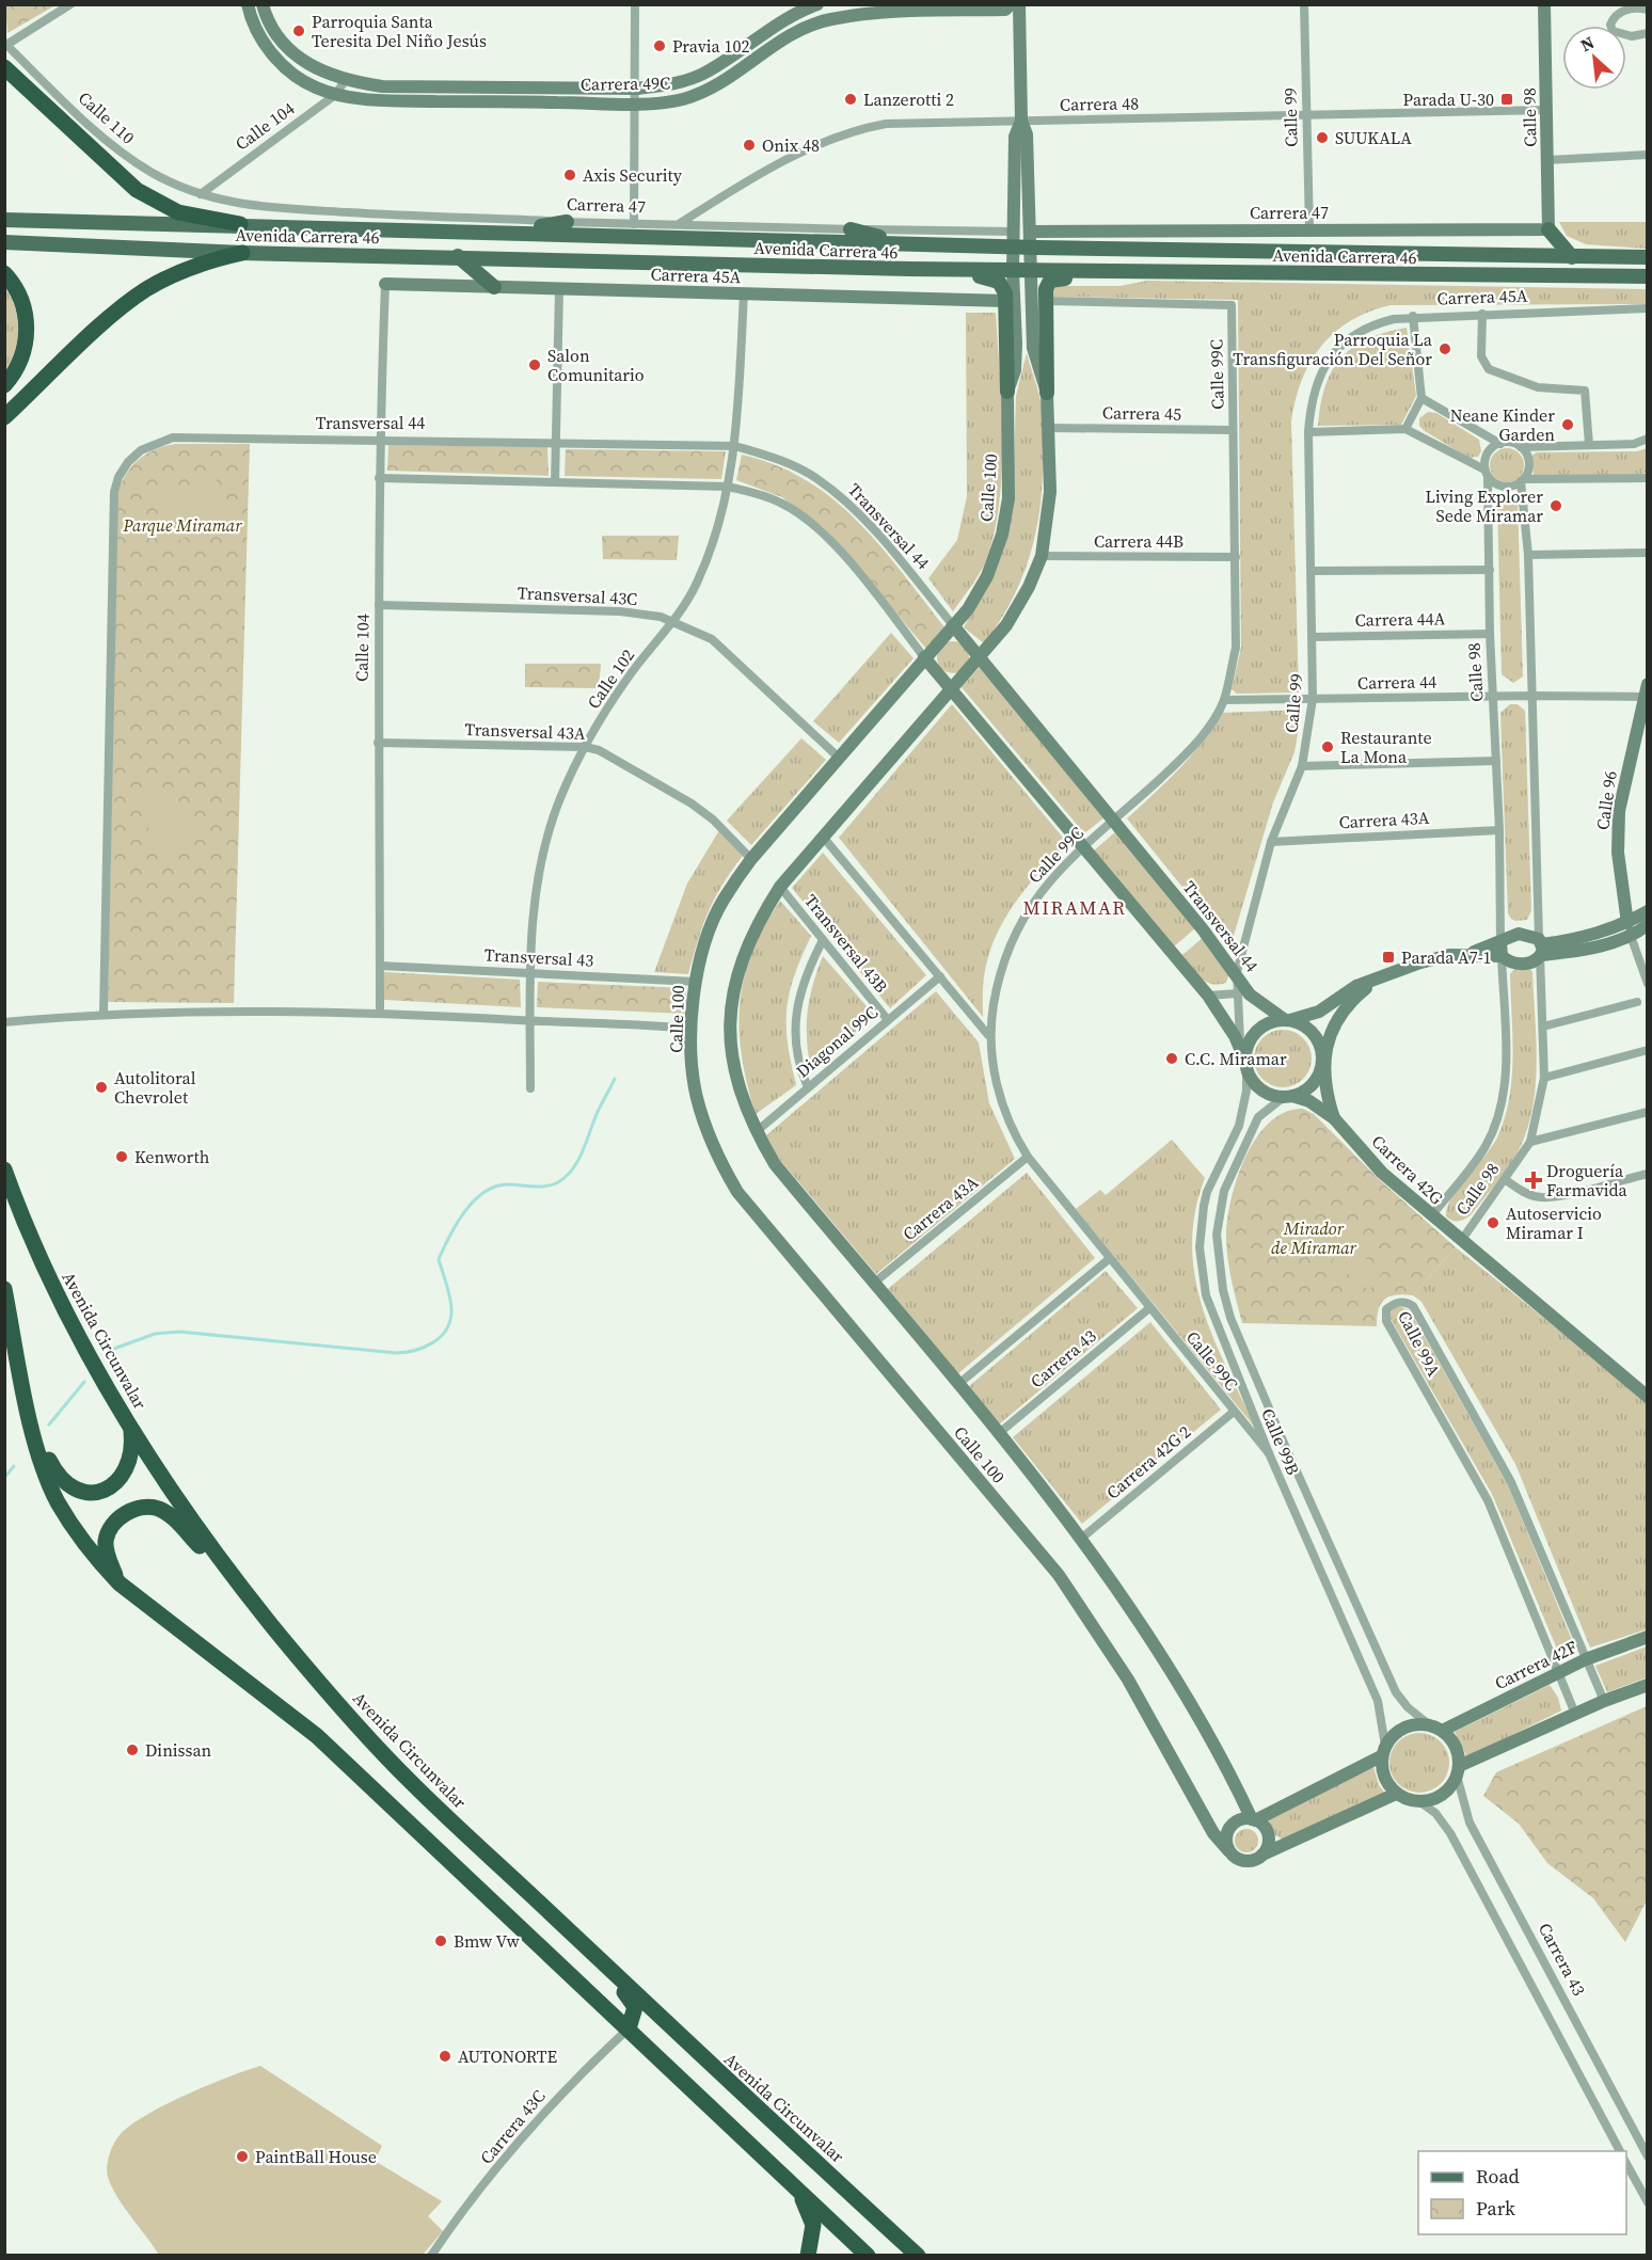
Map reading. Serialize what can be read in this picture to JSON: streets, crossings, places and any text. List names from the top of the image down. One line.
{"streets":{"highway":["Avenida Circunvalar"],"main road":["Avenida Carrera 46"],"street":["Carrera 49C","Carrera 48","Calle 110","Calle 99","Calle 98","Calle 104","Carrera 47","Carrera 45A","Calle 99C","Carrera 45","Transversal 44","Calle 100","Carrera 44B","Transversal 43C","Carrera 44A","Calle 102","Carrera 44","Transversal 43A","Calle 96","Carrera 43A","Transversal 43B","Transversal 43","Diagonal 99C","Carrera 42G","Calle 99A","Carrera 43","Calle 99B","Carrera 42G 2","Carrera 42F","Carrera 43C"]},"crossings":[["Carrera 49C","Calle 104"],["Carrera 48","Calle 99"],["Carrera 48","Calle 98"],["Carrera 48","Carrera 47"],["Carrera 48","Calle 100"],["Calle 110","Calle 104"],["Calle 110","Carrera 47"],["Calle 99","Carrera 47"],["Calle 99","Carrera 45A"],["Calle 99","Transversal 44"],["Calle 99","Carrera 44A"],["Calle 99","Carrera 44"],["Calle 99","Carrera 43A"],["Calle 99","Carrera 42G"],["Calle 99","Calle 99B"],["Calle 98","Carrera 47"],["Calle 98","Carrera 44A"],["Calle 98","Carrera 44"],["Calle 98","Carrera 43A"],["Calle 98","Carrera 42G"],["Calle 104","Carrera 47"],["Calle 104","Carrera 45A"],["Calle 104","Transversal 44"],["Calle 104","Transversal 43C"],["Calle 104","Transversal 43A"],["Calle 104","Transversal 43"],["Carrera 47","Avenida Carrera 46"],["Carrera 47","Calle 100"],["Avenida Carrera 46","Calle 100"],["Carrera 45A","Calle 102"],["Calle 99C","Carrera 45"],["Calle 99C","Transversal 44"],["Calle 99C","Carrera 44B"],["Calle 99C","Carrera 44"],["Calle 99C","Carrera 43A"],["Calle 99C","Carrera 43"],["Calle 99C","Calle 99B"],["Calle 99C","Carrera 42G 2"],["Carrera 45","Calle 100"],["Transversal 44","Calle 100"],["Transversal 44","Calle 102"],["Transversal 44","Carrera 42G"],["Transversal 44","Calle 99B"],["Calle 100","Carrera 44B"],["Calle 100","Transversal 43C"],["Calle 100","Transversal 43A"],["Calle 100","Carrera 43A"],["Calle 100","Transversal 43B"],["Calle 100","Transversal 43"],["Calle 100","Diagonal 99C"],["Calle 100","Carrera 43"],["Calle 100","Carrera 42G 2"],["Transversal 43C","Calle 102"],["Calle 102","Transversal 43A"],["Calle 102","Transversal 43"],["Carrera 44","Calle 96"],["Transversal 43B","Diagonal 99C"],["Carrera 42G","Calle 99B"],["Calle 99A","Carrera 42F"],["Carrera 43","Calle 99B"],["Carrera 43","Carrera 42F"],["Calle 99B","Carrera 42F"]],"districts":["MIRAMAR"],"parks":["Parque Miramar","Mirador de Miramar"],"places":{"other":["Parroquia Santa Teresita Del Niño Jesús","Pravia 102","Lanzerotti 2","SUUKALA","Onix 48","Axis Security","Parroquia La Transfiguración Del Señor","Salon Comunitario","Neane Kinder Garden","Living Explorer Sede Miramar","Restaurante La Mona","C.C. Miramar","Autolitoral Chevrolet","Kenworth","Autoservicio Miramar I","Dinissan","Bmw Vw","AUTONORTE","PaintBall House"],"transit":["Parada U-30","Parada A7-1"],"health":["Droguería Farmavida"]},"legend":["Road","Park"],"north":"top left"}
